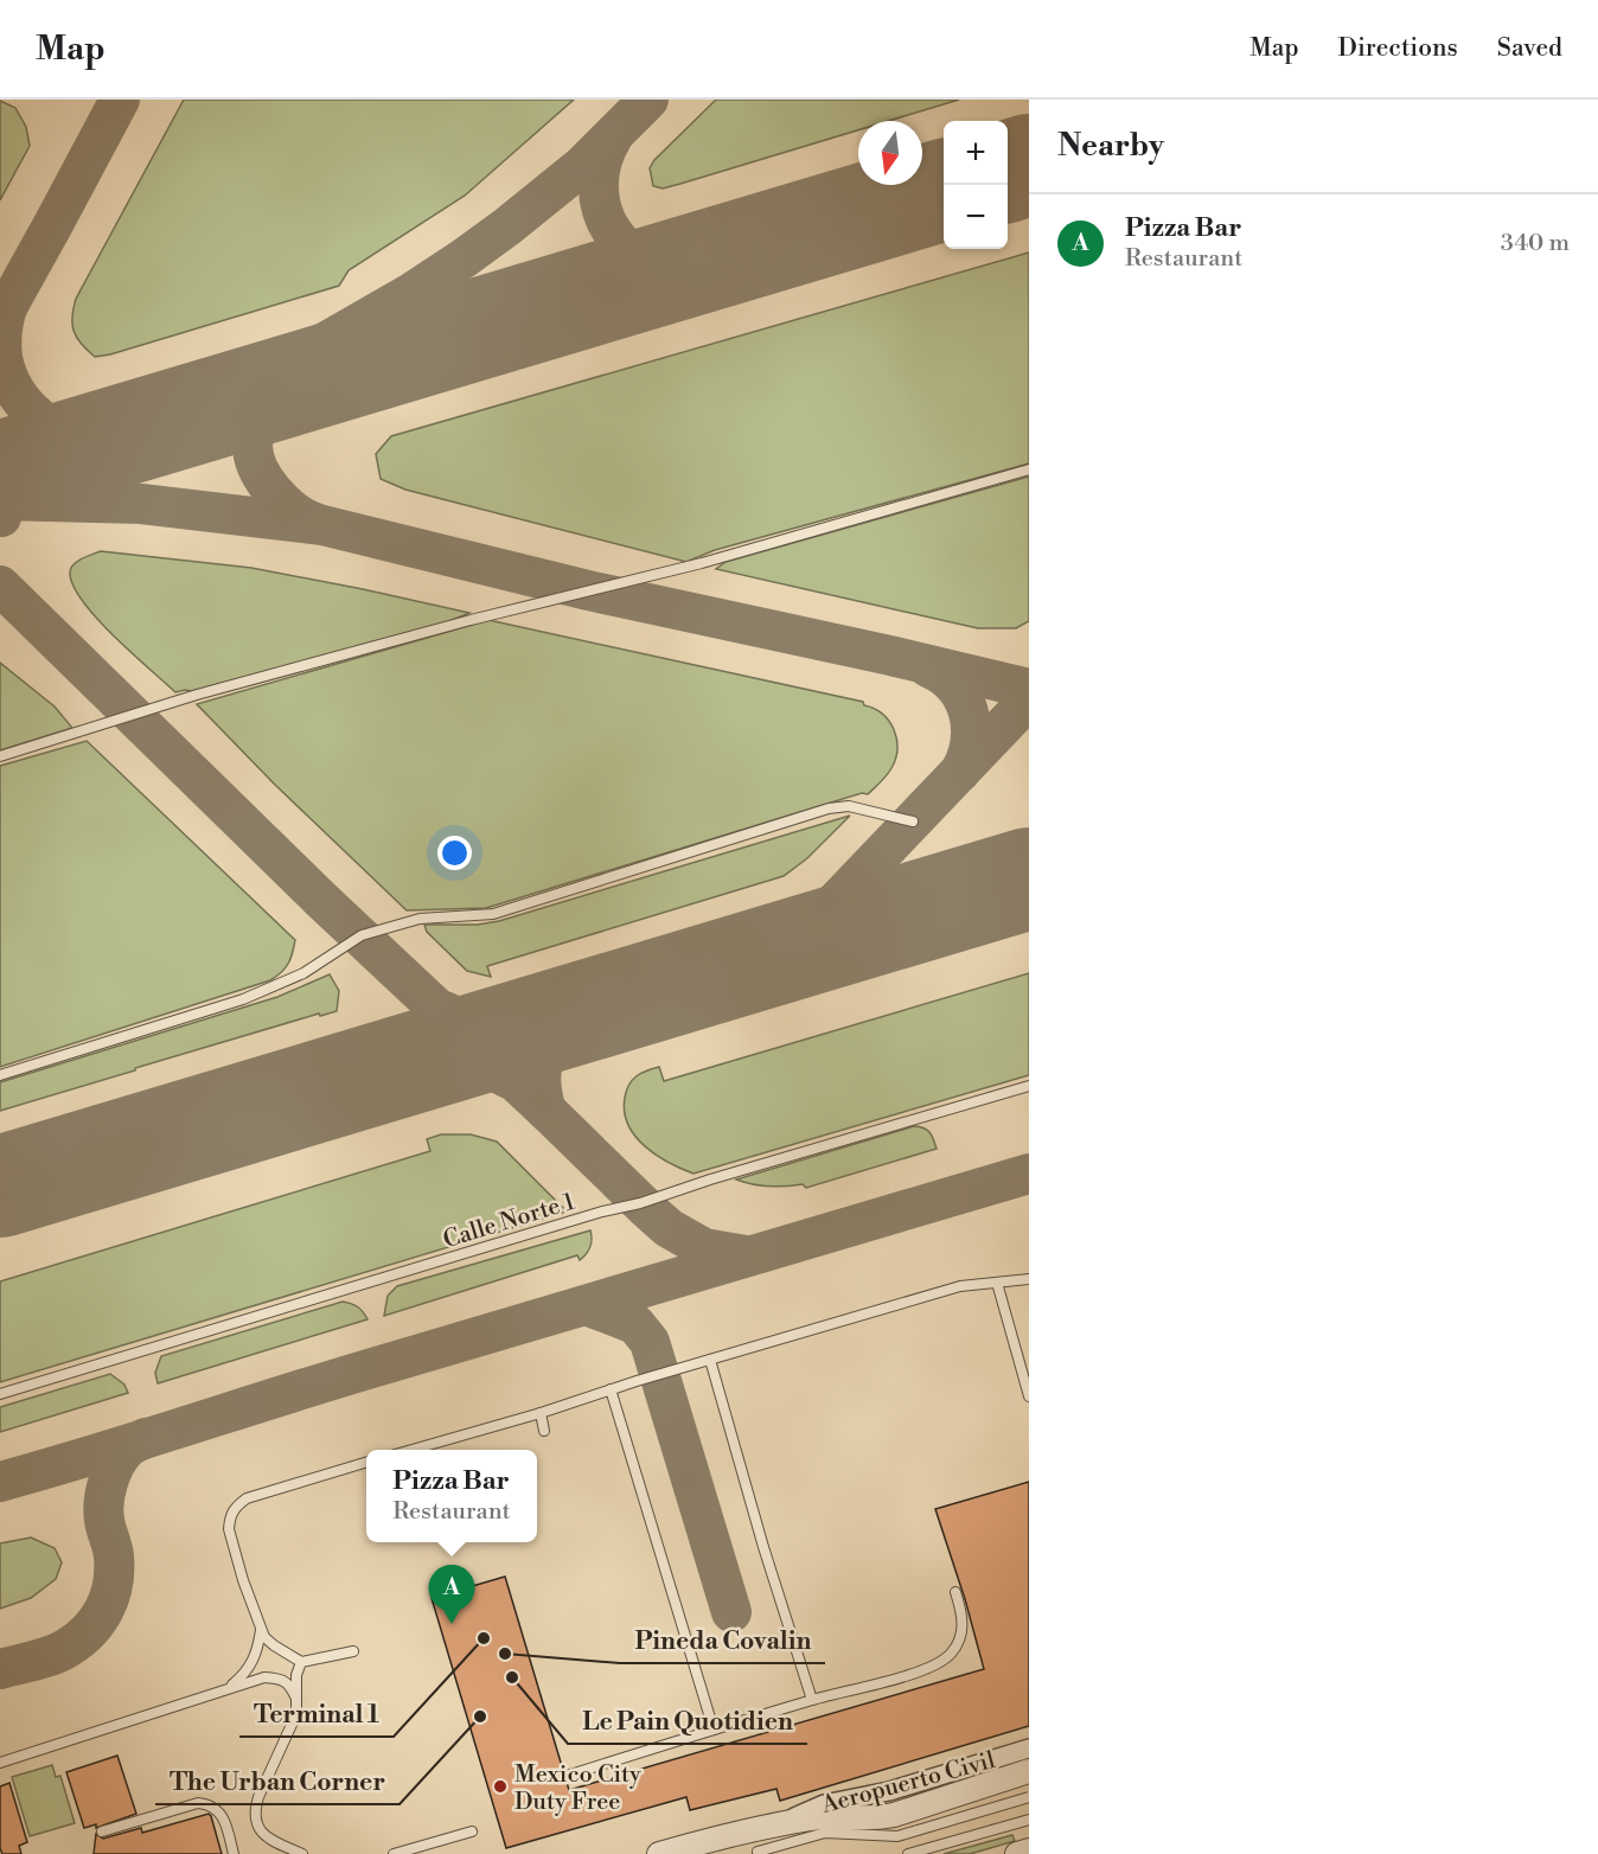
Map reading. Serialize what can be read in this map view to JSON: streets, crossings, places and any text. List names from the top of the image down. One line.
{"streets":{"street":["Aeropuerto Civil"],"lane":["Calle Norte 1"]},"places":["Terminal 1","Pineda Covalin","Le Pain Quotidien","The Urban Corner","Mexico City Duty Free"],"north":"bottom","page":{"header":"Map","nav":["Map","Directions","Saved"],"heading":"Nearby","map_buttons":["+","−"],"list":[{"mark":"A","name":"Pizza Bar","note":"Restaurant","value":"340 m"}],"popup":["Pizza Bar","Restaurant"],"pins":"A"}}
